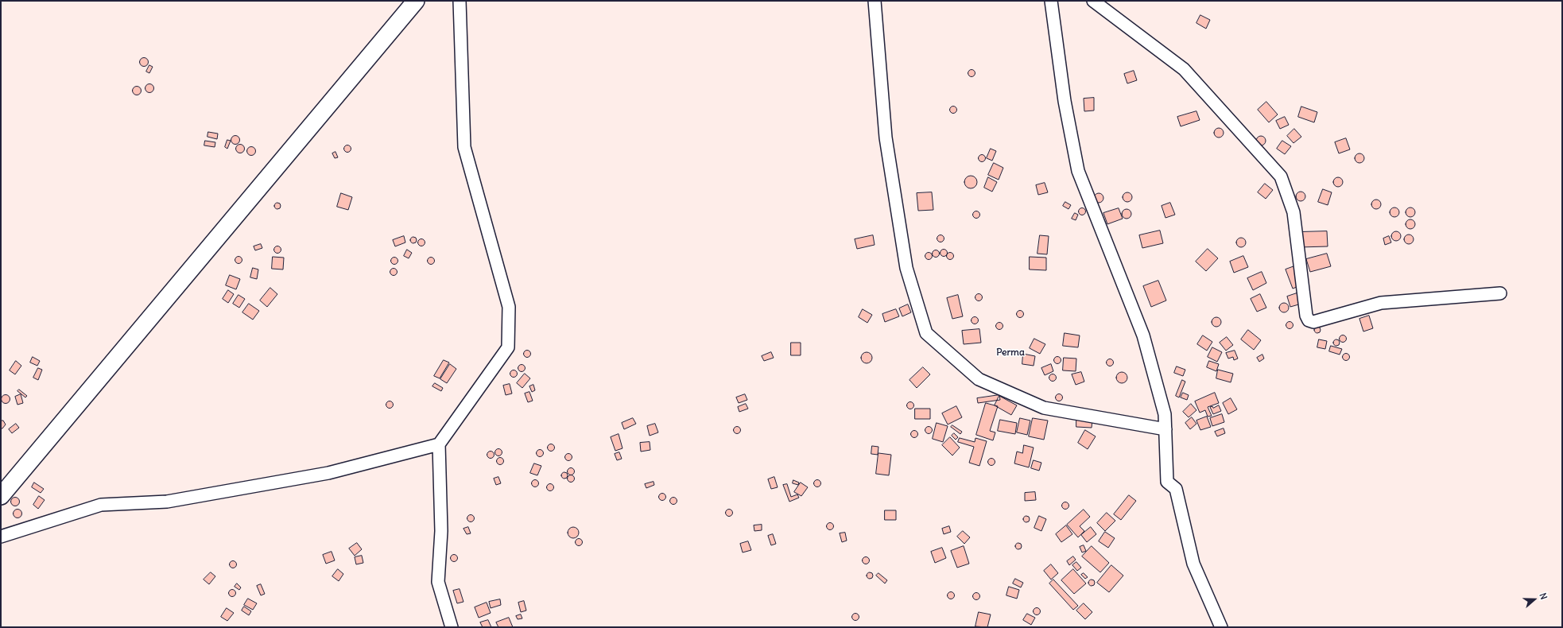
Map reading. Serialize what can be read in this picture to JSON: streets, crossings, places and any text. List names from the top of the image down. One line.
{"districts":["Perma"],"north":"right"}
